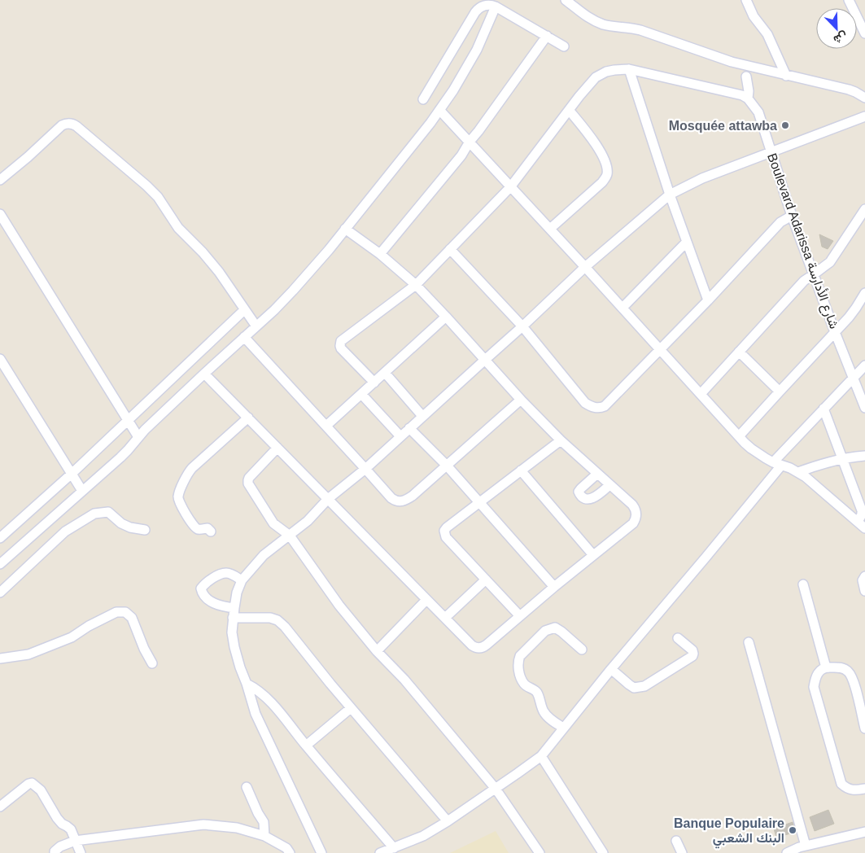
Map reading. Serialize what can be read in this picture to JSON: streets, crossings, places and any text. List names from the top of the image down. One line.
{"streets":{"street":["Boulevard Adarissa شارع الأدارسة"]},"places":["Mosquée attawba","Banque Populaire البنك الشعبي"],"north":"bottom right"}
